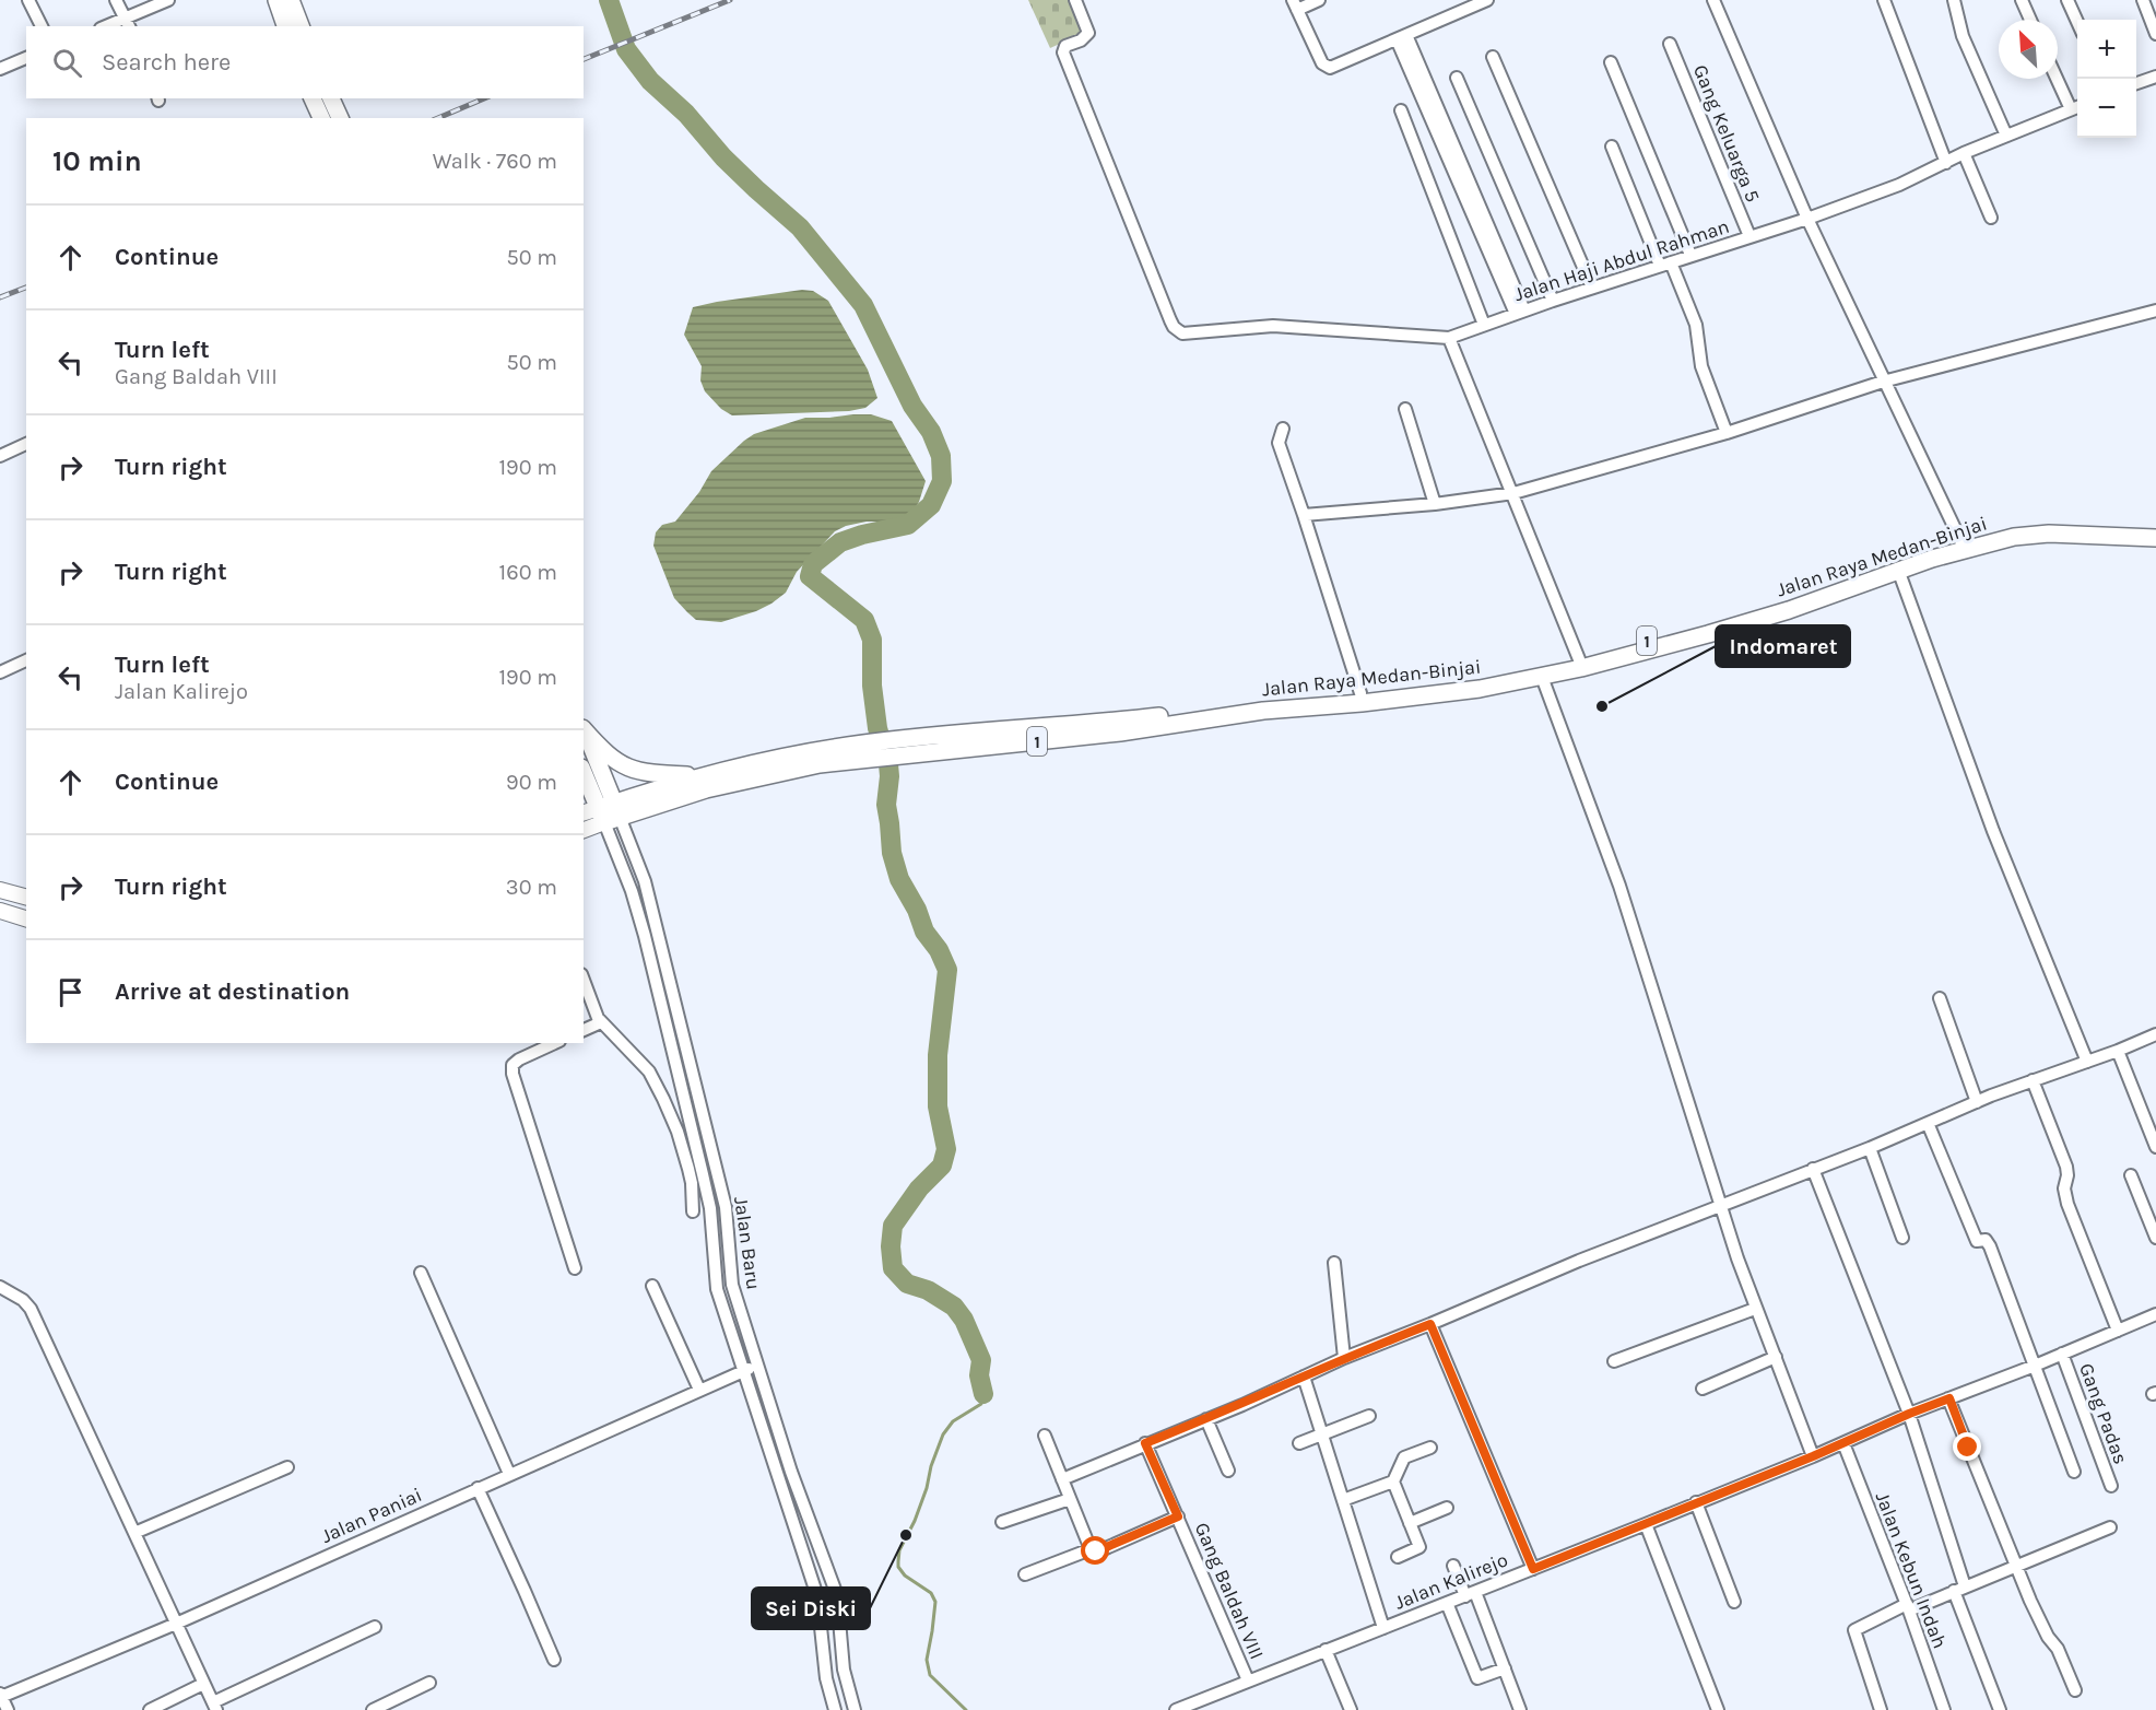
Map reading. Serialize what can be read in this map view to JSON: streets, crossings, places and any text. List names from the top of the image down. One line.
{"streets":{"highway":["Jalan Raya Medan-Binjai","1"],"street":["Gang Keluarga 5","Jalan Haji Abdul Rahman","Jalan Baru","Gang Padas","Jalan Paniai","Jalan Kebun Indah","Jalan Kalirejo","Gang Baldah VIII"]},"crossings":[["Gang Keluarga 5","Jalan Haji Abdul Rahman"],["Jalan Raya Medan-Binjai","Jalan Baru"],["Jalan Baru","Jalan Paniai"],["Gang Padas","Jalan Kalirejo"],["Jalan Kebun Indah","Jalan Kalirejo"],["Jalan Kalirejo","Gang Baldah VIII"]],"places":["Indomaret","Sei Diski"],"north":"top left","page":{"map_buttons":["+","−"],"search":"Search here","heading":["10 min","Walk · 760 m"],"list":[["Continue","50 m"],["Turn left","Gang Baldah VIII","50 m"],["Turn right","190 m"],["Turn right","160 m"],["Turn left","Jalan Kalirejo","190 m"],["Continue","90 m"],["Turn right","30 m"],"Arrive at destination"]}}
